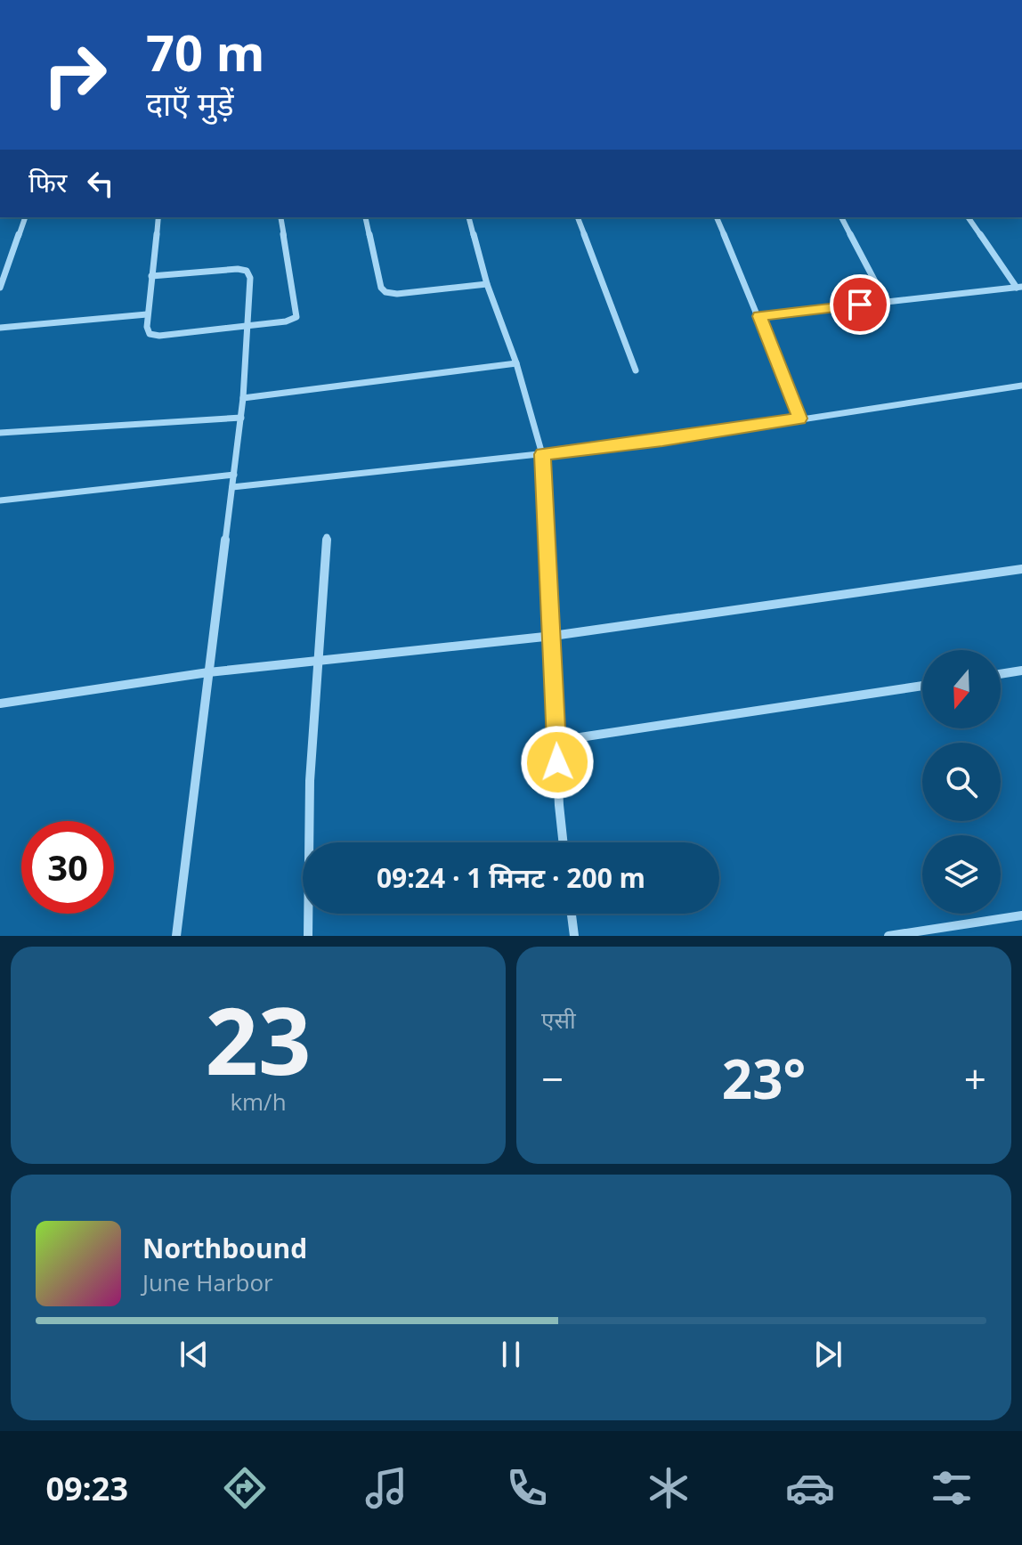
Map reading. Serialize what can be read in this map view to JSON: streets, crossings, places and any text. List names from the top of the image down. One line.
{"north":"bottom","page":{"turn":["70 m","दाएँ मुड़ें"],"then":"फिर","limit":"30","trip":"09:24 · 1 मिनट · 200 m","tile":[["23","km/h"],"एसी"],"heat":["−","23°","+"],"song":["Northbound","June Harbor"],"tabs":"09:23"}}
